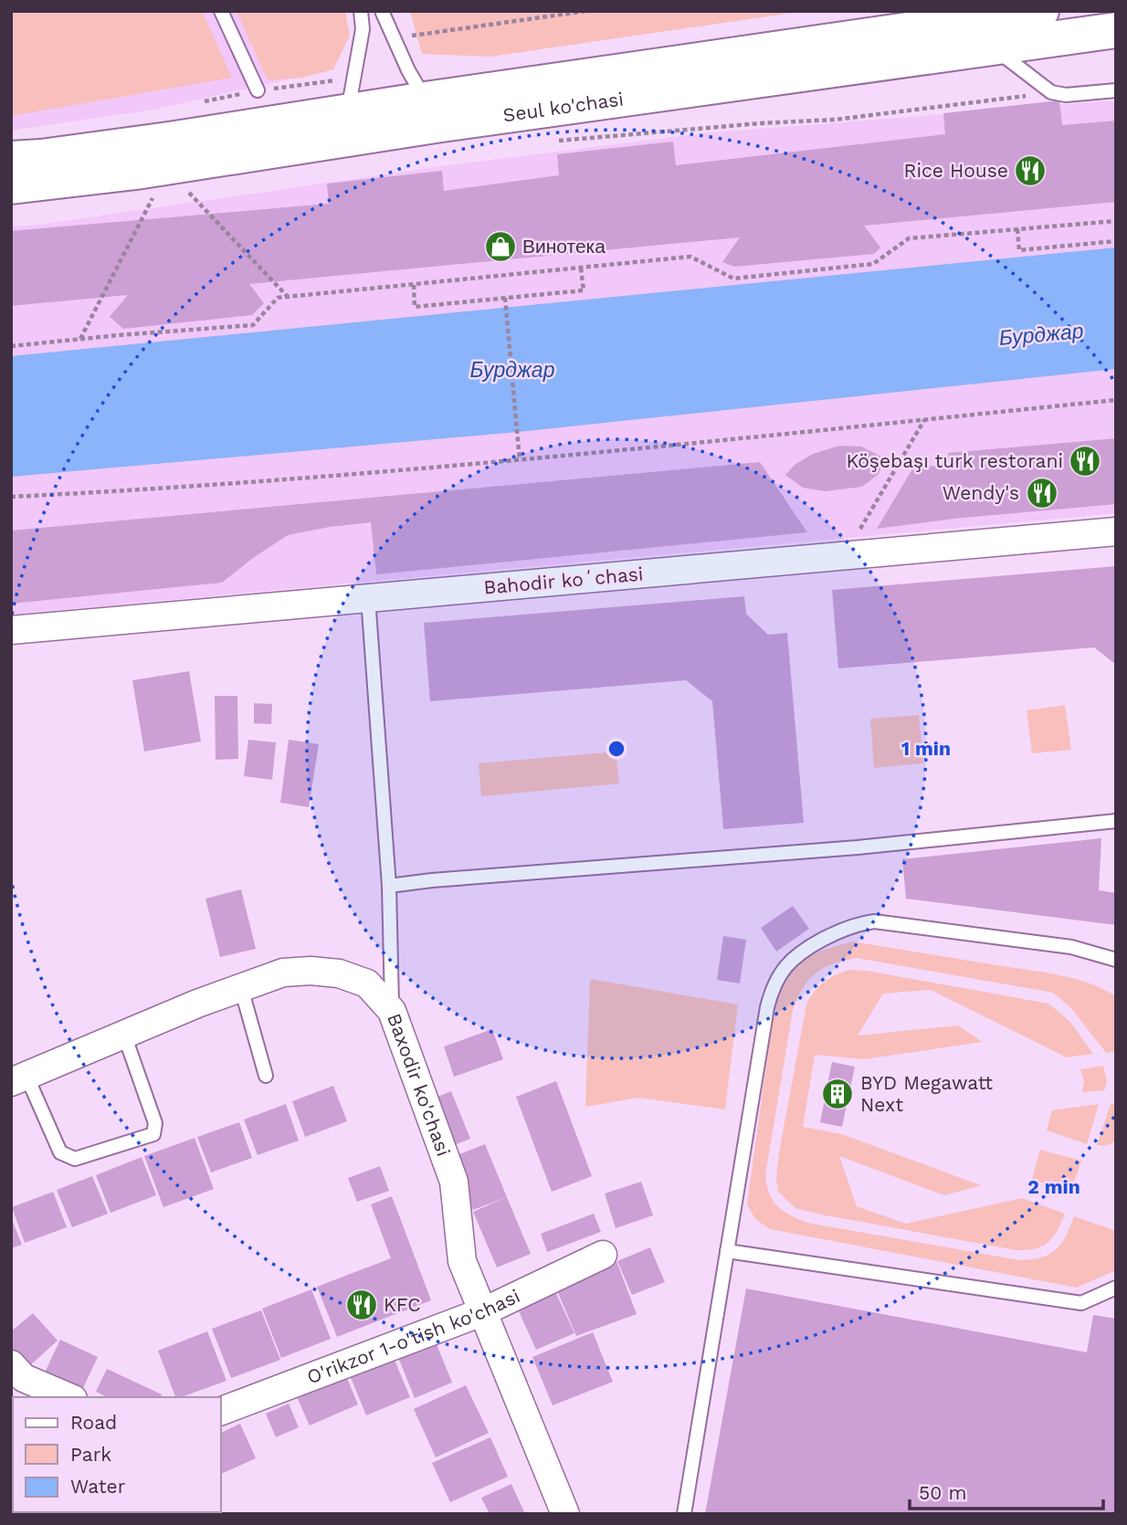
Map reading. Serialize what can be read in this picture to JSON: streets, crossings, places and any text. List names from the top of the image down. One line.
{"streets":{"main road":["Seul ko'chasi"],"street":["Bahodir koʻchasi","Baxodir ko'chasi","O'rikzor 1-o'tish ko'chasi"]},"crossings":[["Baxodir ko'chasi","O'rikzor 1-o'tish ko'chasi"]],"water":["Бурджар"],"places":{"restaurant":["Rice House","Köşebaşı turk restorani","Wendy's","KFC"],"shop":["Винотека"],"building":["BYD Megawatt Next"]},"legend":["Road","Park","Water"],"scale_bar":"50 m","rings":["1 min","2 min"]}
